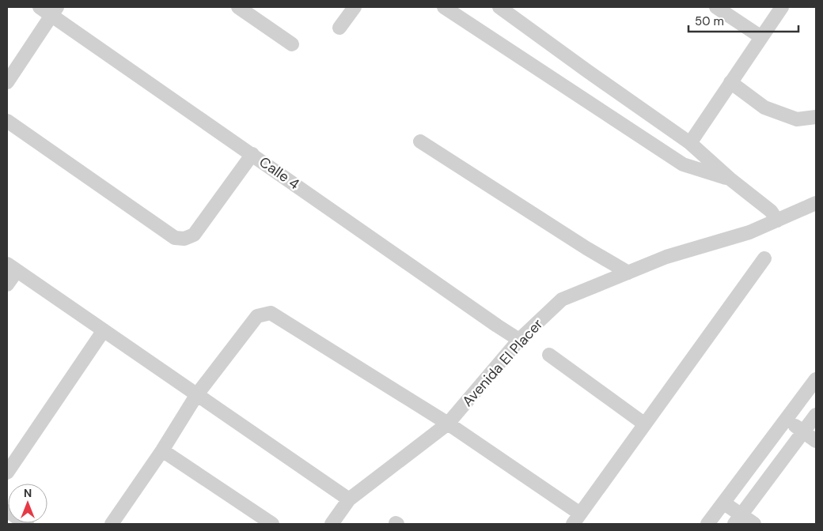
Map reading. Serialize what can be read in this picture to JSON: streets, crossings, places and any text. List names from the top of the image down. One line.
{"streets":{"street":["Calle 4","Avenida El Placer"]},"crossings":[["Calle 4","Avenida El Placer"]],"scale_bar":"50 m","north":"top"}
